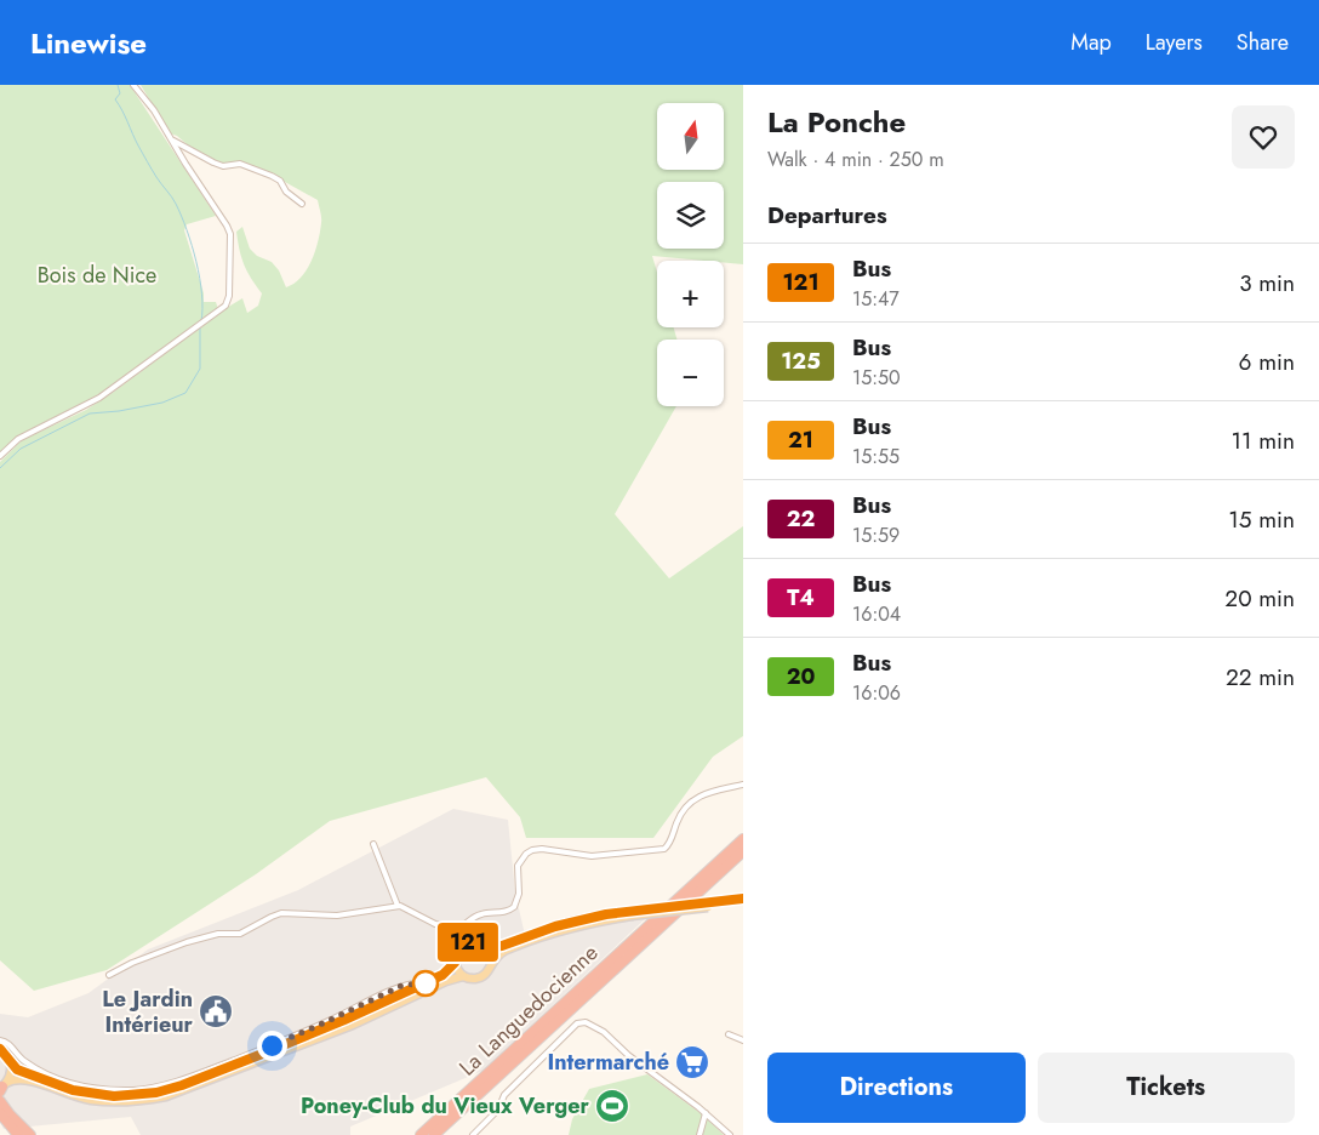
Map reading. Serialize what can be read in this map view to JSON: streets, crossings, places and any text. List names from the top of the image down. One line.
{"streets":{"highway":["La Languedocienne"]},"parks":["Bois de Nice"],"places":{"public building":["Le Jardin Intérieur"],"supermarket":["Intermarché"],"sports":["Poney-Club du Vieux Verger"]},"lines":["bus line 121"],"north":"top","page":{"header":"Linewise","nav":["Map","Layers","Share"],"on_map":"121","heading":[["La Ponche","Walk · 4 min · 250 m"],"Departures"],"map_buttons":["+","−"],"list":[{"mark":"121","name":"Bus","note":"15:47","value":"3 min"},{"mark":"125","name":"Bus","note":"15:50","value":"6 min"},{"mark":"21","name":"Bus","note":"15:55","value":"11 min"},{"mark":"22","name":"Bus","note":"15:59","value":"15 min"},{"mark":"T4","name":"Bus","note":"16:04","value":"20 min"},{"mark":"20","name":"Bus","note":"16:06","value":"22 min"}],"buttons":["Directions","Tickets"]}}
